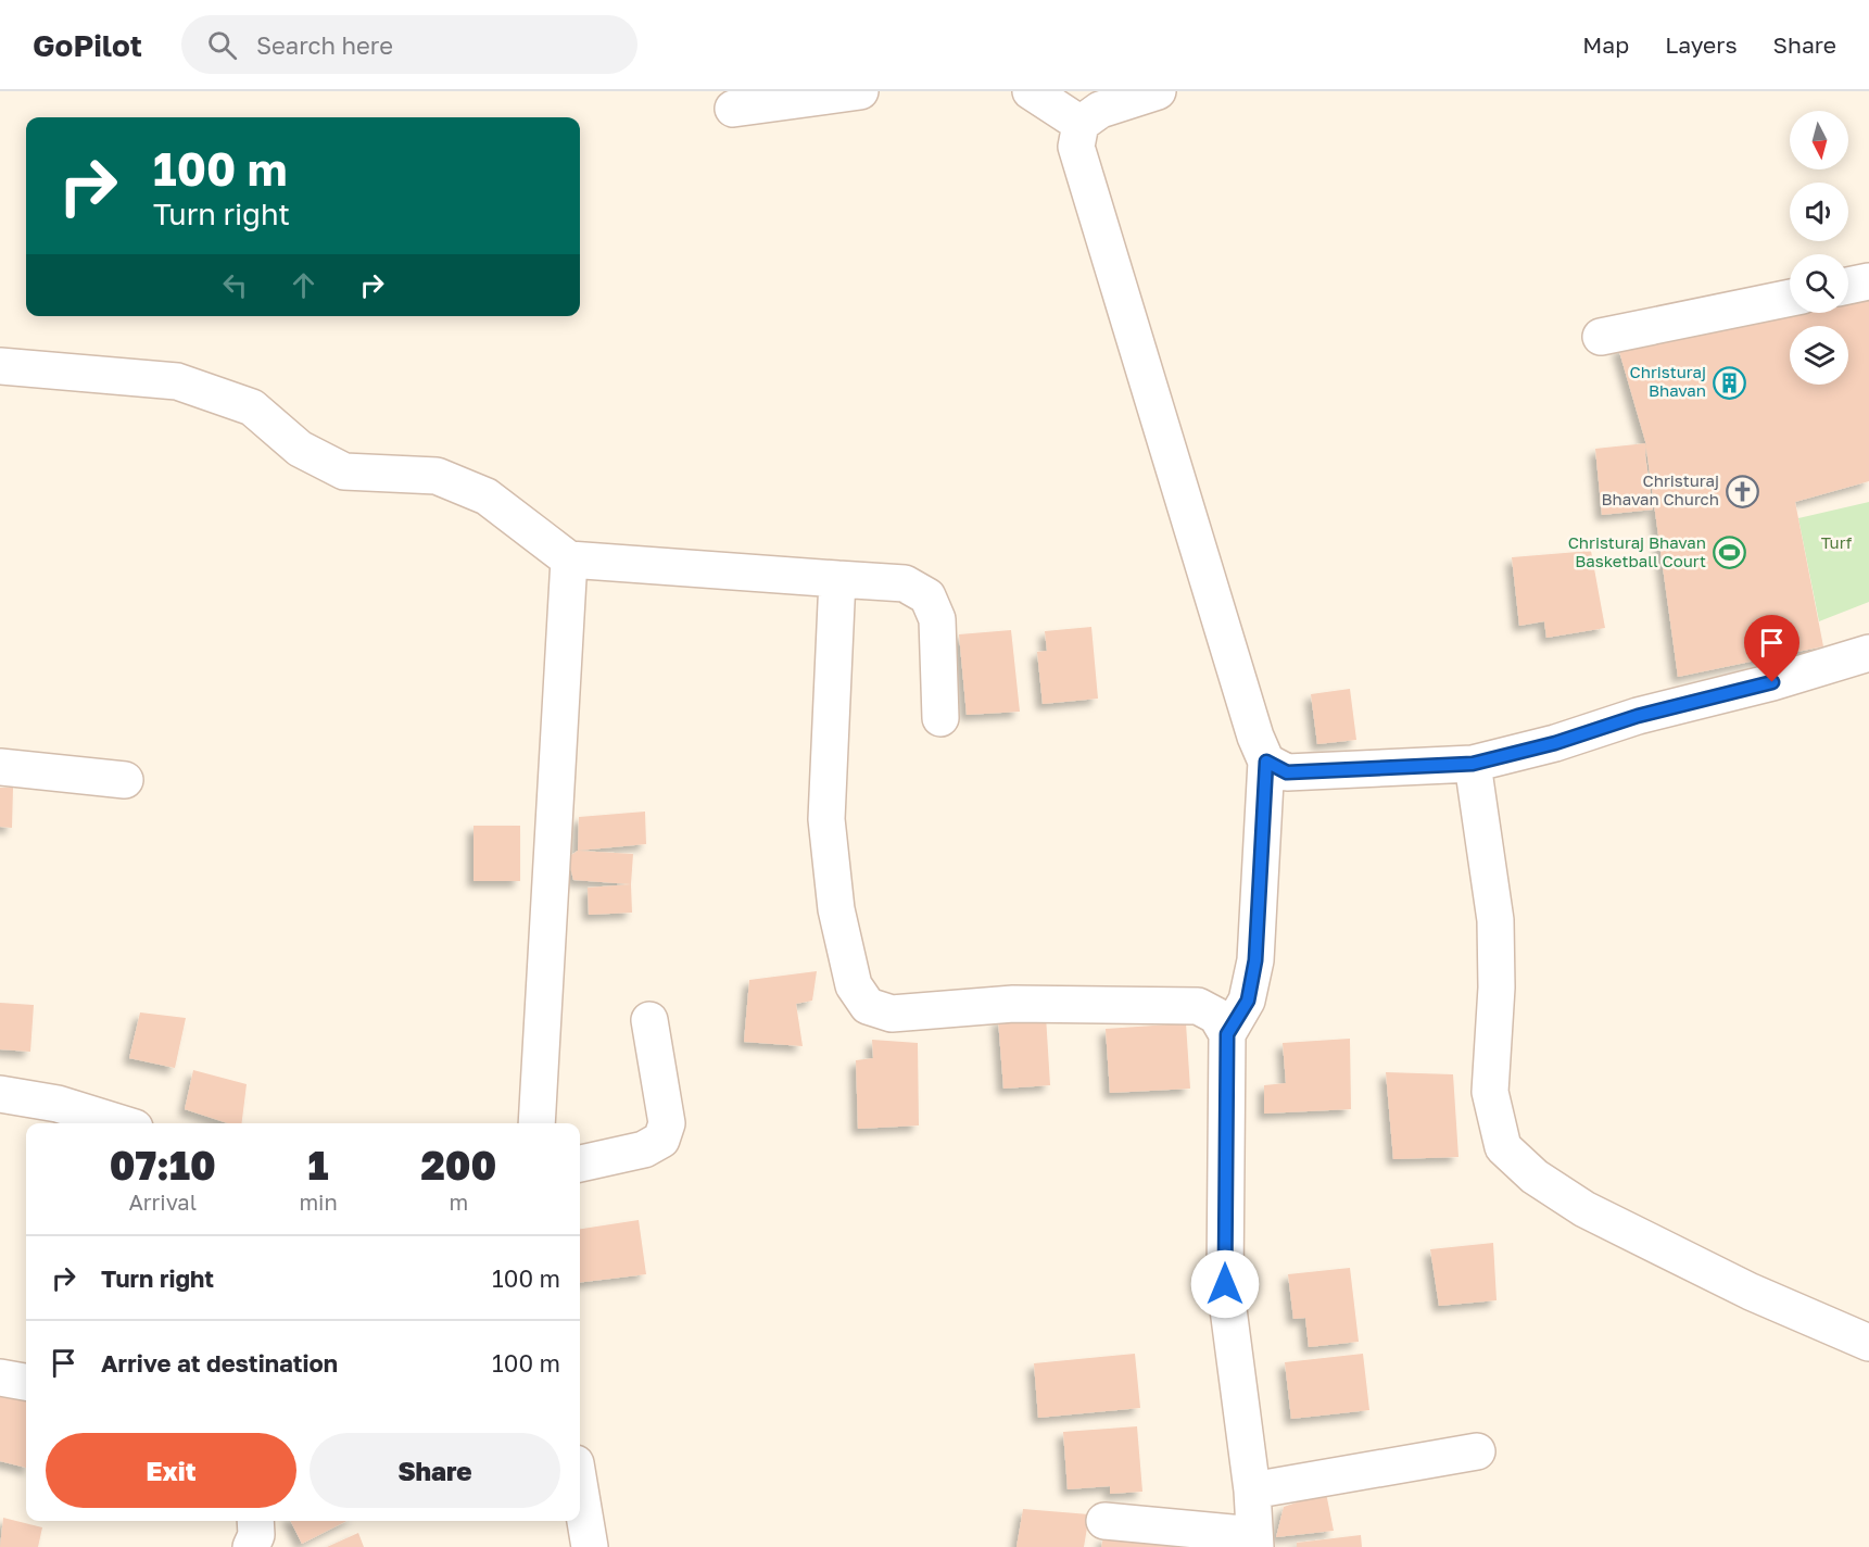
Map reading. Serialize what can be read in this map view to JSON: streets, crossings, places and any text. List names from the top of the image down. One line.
{"parks":["Turf"],"places":{"building":["Christuraj Bhavan"],"church":["Christuraj Bhavan Church"],"sports":["Christuraj Bhavan Basketball Court"]},"north":"bottom","page":{"header":"GoPilot","search":"Search here","nav":["Map","Layers","Share"],"turn":["100 m","Turn right"],"eta":["07:10","Arrival","1","min","200","m"],"list":[{"name":"Turn right","value":"100 m"},{"name":"Arrive at destination","value":"100 m"}],"buttons":["Exit","Share"]}}
